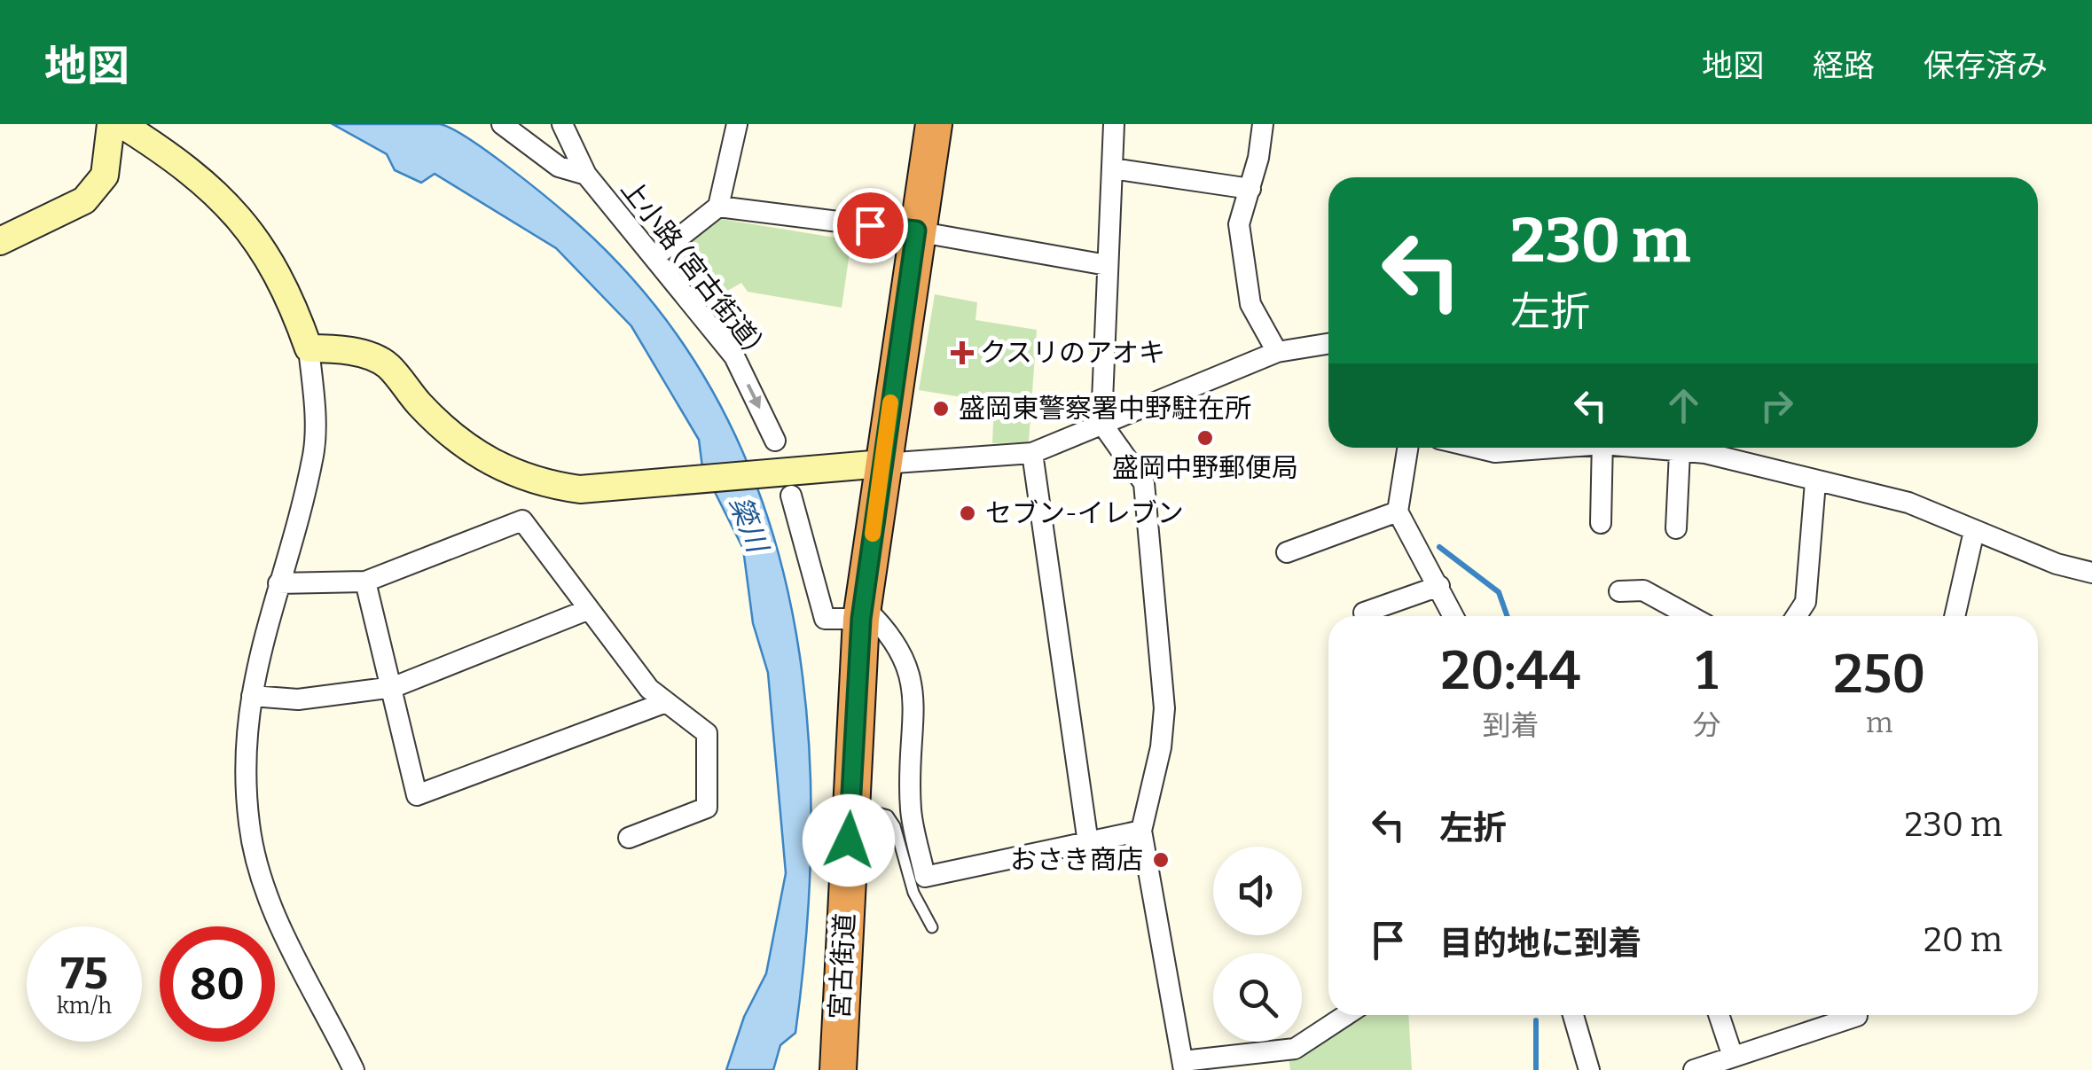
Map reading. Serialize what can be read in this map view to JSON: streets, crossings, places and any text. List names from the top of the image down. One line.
{"streets":{"highway":["宮古街道"],"street":["上小路 (宮古街道)"]},"one_way":["上小路 (宮古街道)"],"water":["簗川"],"places":{"health":["クスリのアオキ"],"other":["盛岡東警察署中野駐在所","盛岡中野郵便局","セブン-イレブン","おさき商店"]},"page":{"header":"地図","nav":["地図","経路","保存済み"],"turn":["230 m","左折"],"eta":["20:44","到着","1","分","250","m"],"list":[{"name":"左折","value":"230 m"},{"name":"目的地に到着","value":"20 m"}],"speed":"75 km/h","limit":"80"}}
